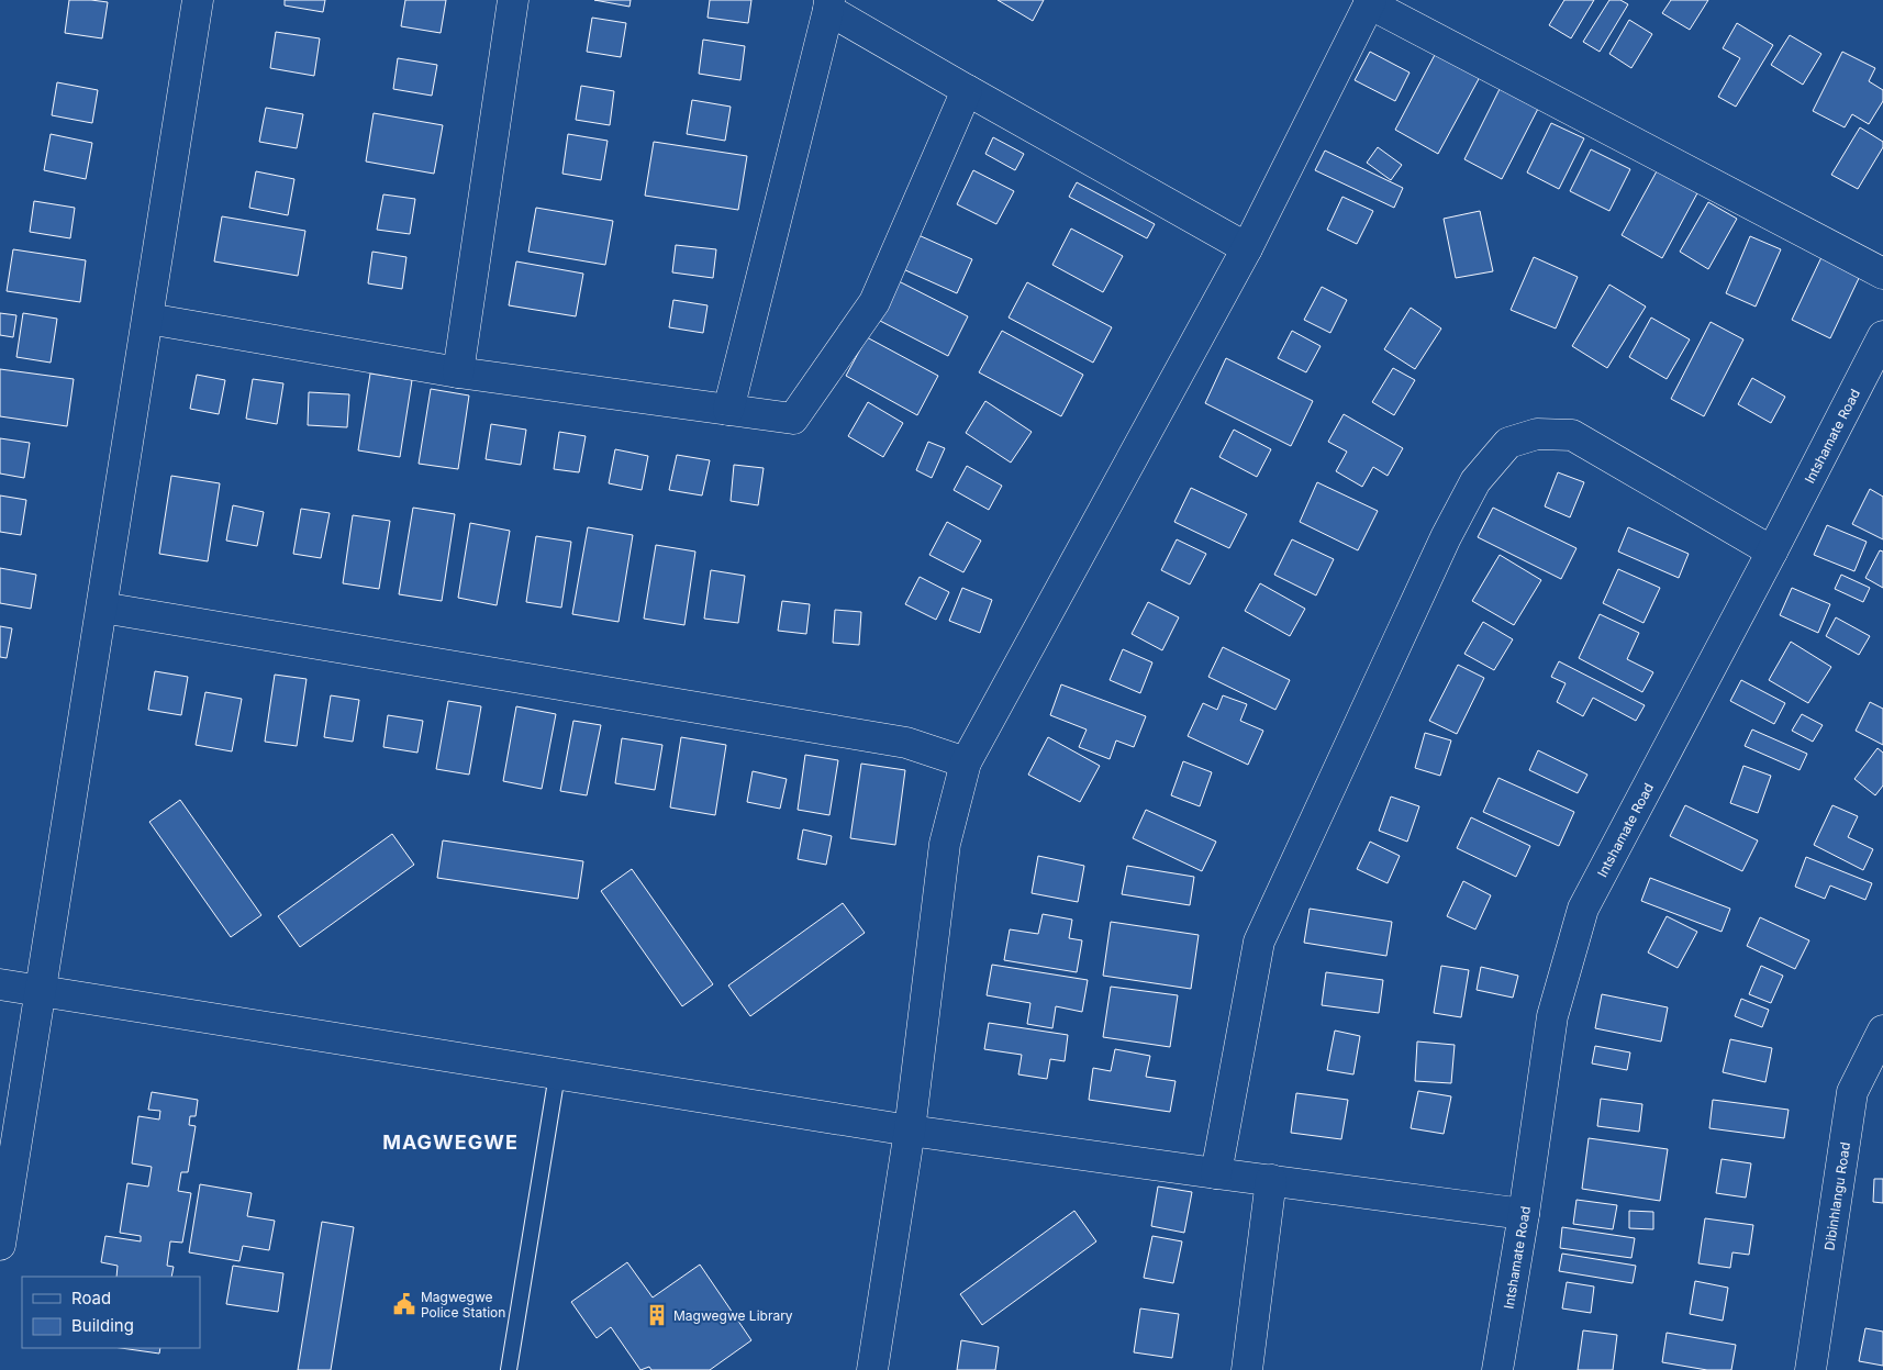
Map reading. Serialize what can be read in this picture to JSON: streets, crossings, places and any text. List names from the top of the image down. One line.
{"streets":{"street":["Intshamate Road","Dibinhlangu Road"]},"districts":["MAGWEGWE"],"places":{"public building":["Magwegwe Police Station"],"building":["Magwegwe Library"]},"legend":["Road","Building"]}
